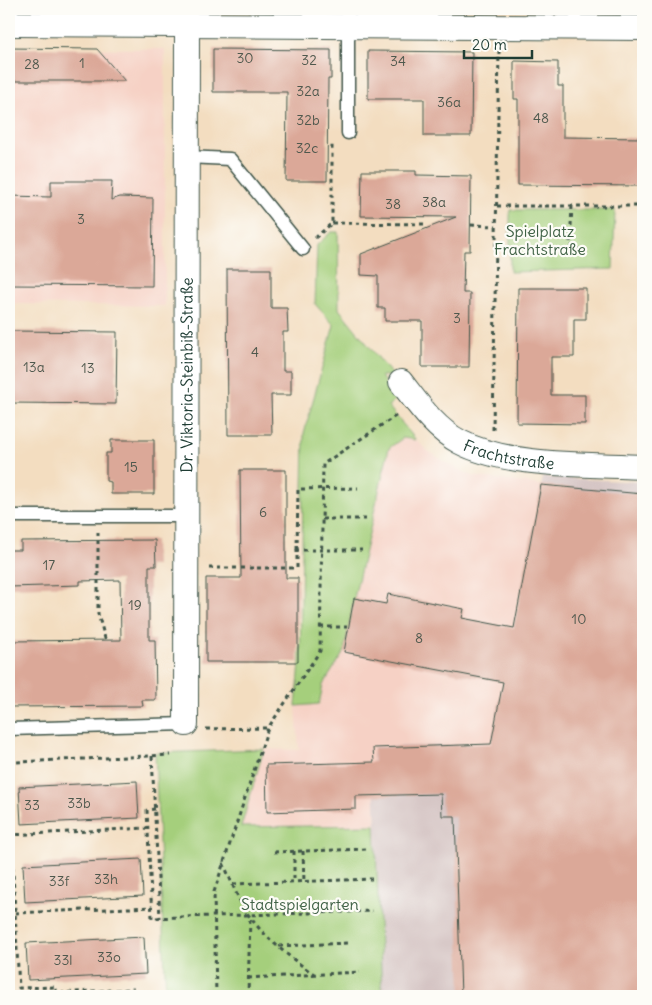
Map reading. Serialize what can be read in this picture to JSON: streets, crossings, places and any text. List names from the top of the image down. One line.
{"streets":{"street":["Dr. Viktoria-Steinbiß-Straße","Frachtstraße"]},"parks":["Spielplatz Frachtstraße","Stadtspielgarten"],"house_numbers":["30","32","34","1","28","32a","36a","48","32b","32c","38a","38","3","3","4","13a","13","15","6","17","19","10","8","33b","33","33h","33f","33o","33l"],"scale_bar":"20 m"}
